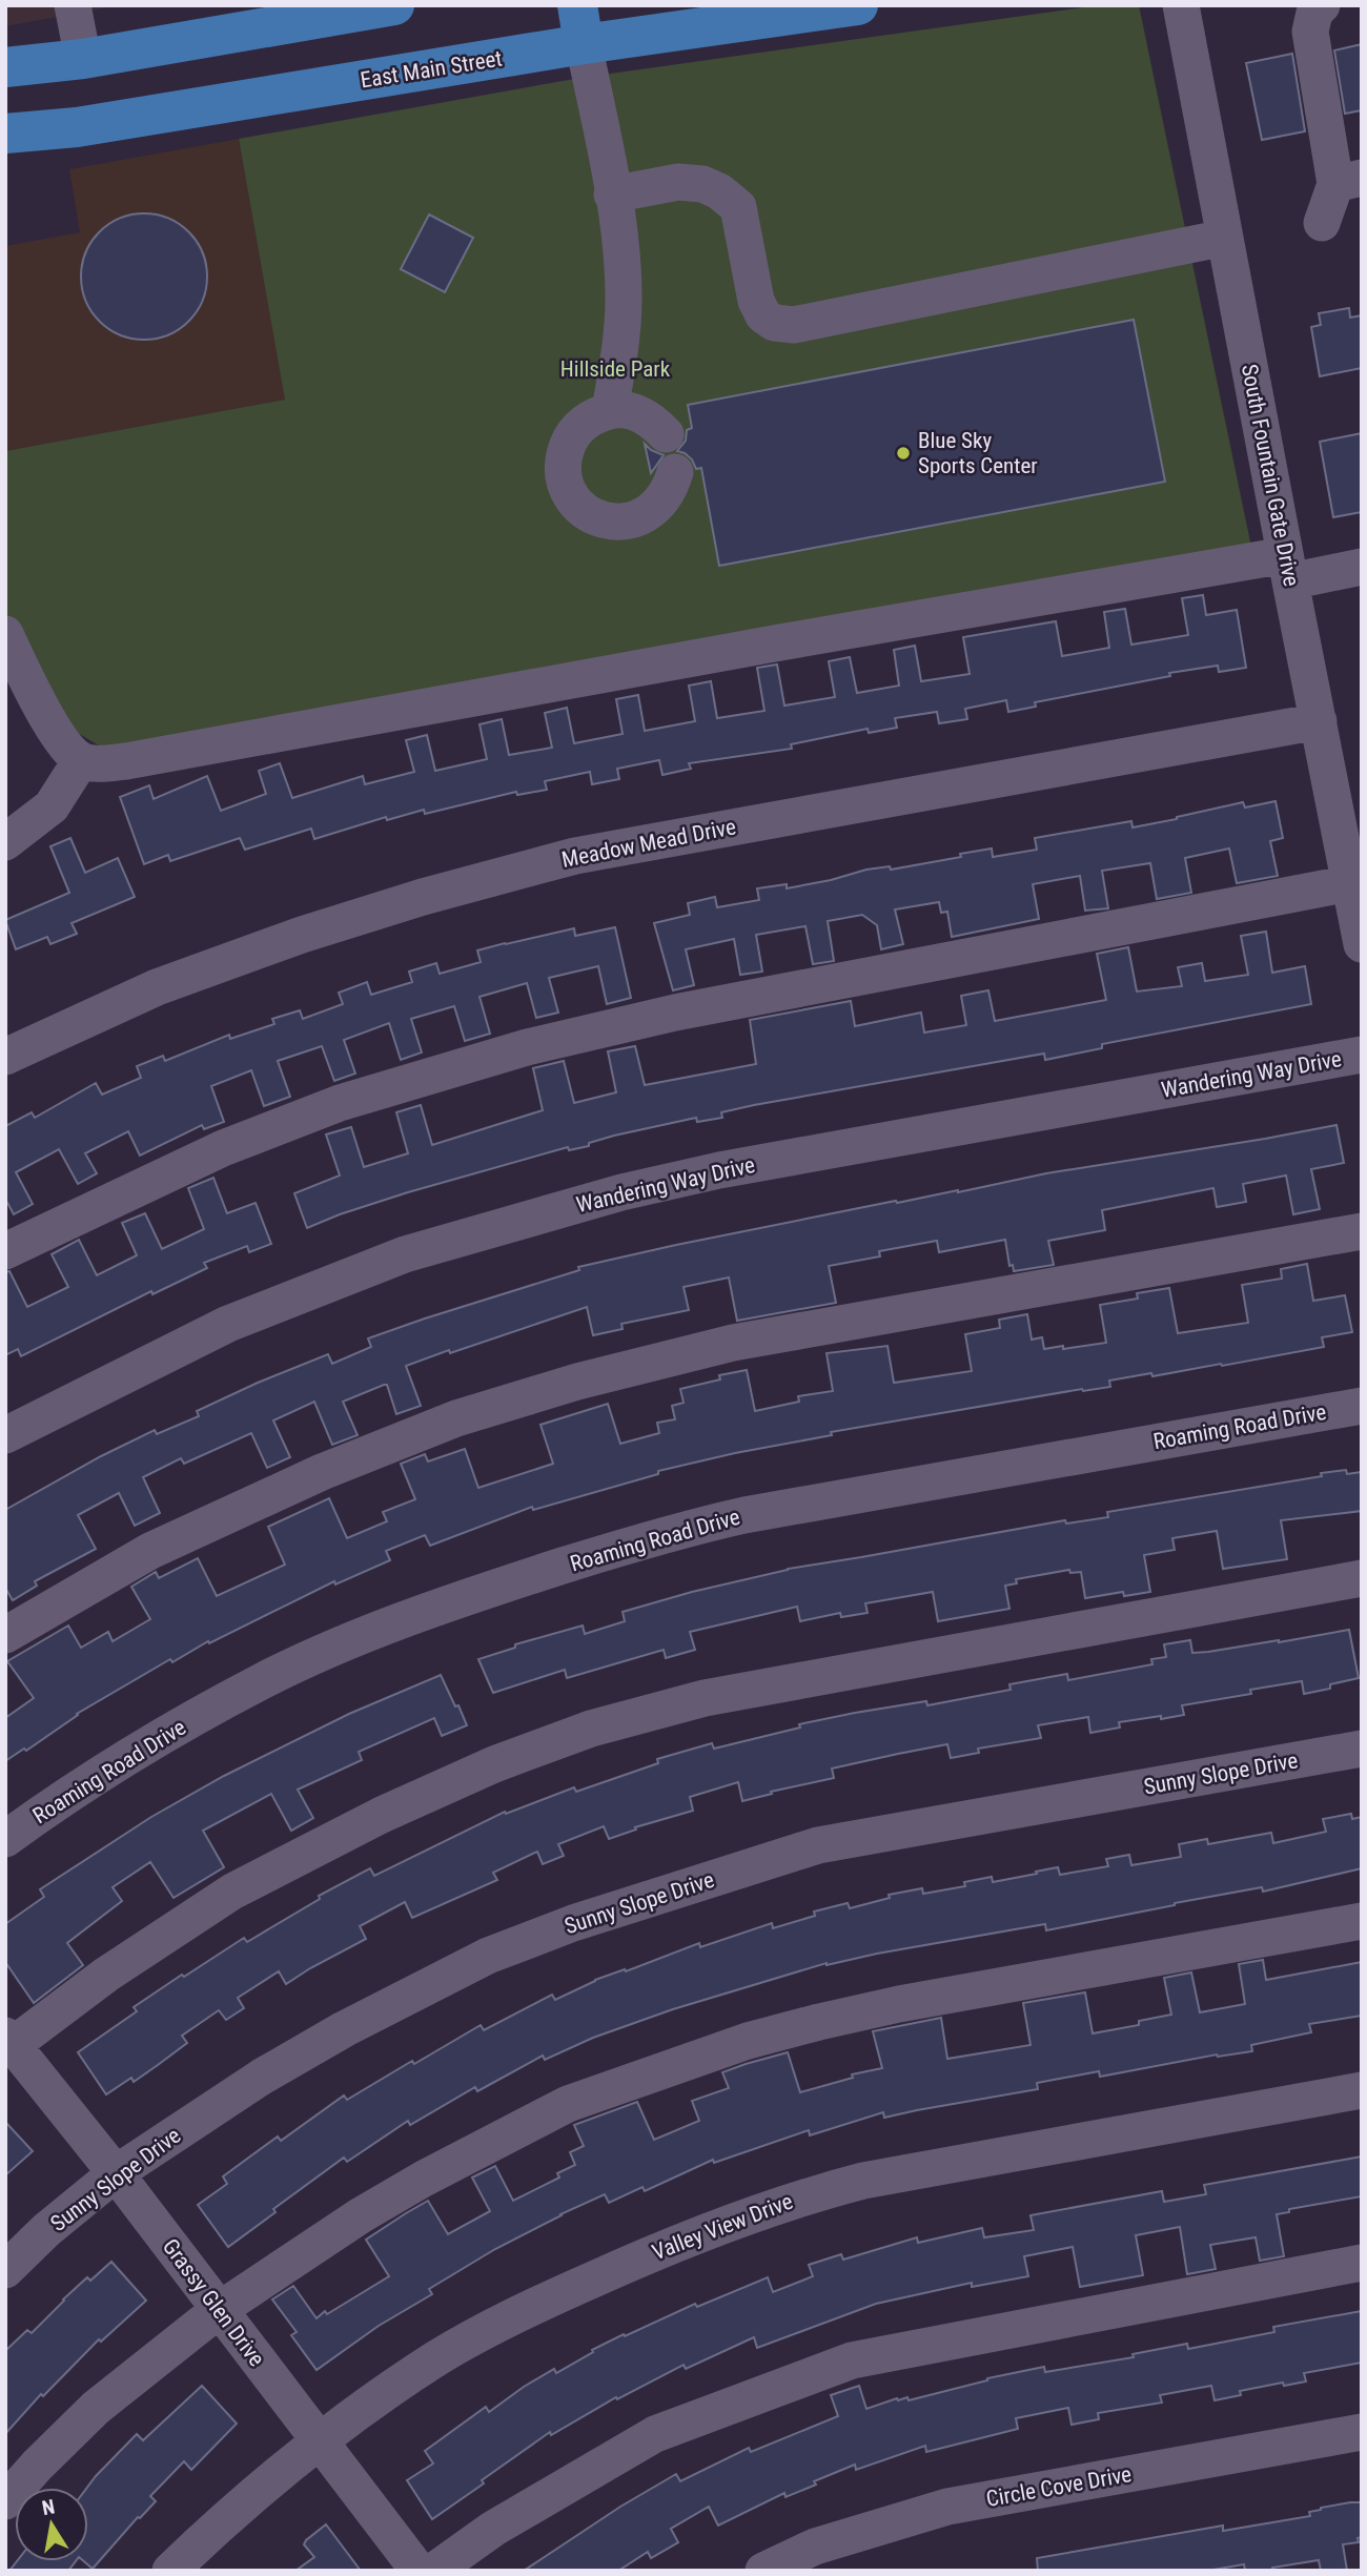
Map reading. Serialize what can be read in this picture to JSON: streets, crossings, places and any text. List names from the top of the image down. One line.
{"streets":{"main road":["East Main Street"],"street":["South Fountain Gate Drive","Meadow Mead Drive","Wandering Way Drive","Roaming Road Drive","Sunny Slope Drive","Valley View Drive","Grassy Glen Drive","Circle Cove Drive"]},"crossings":[["South Fountain Gate Drive","Meadow Mead Drive"],["Sunny Slope Drive","Grassy Glen Drive"],["Valley View Drive","Grassy Glen Drive"]],"parks":["Hillside Park"],"places":["Blue Sky Sports Center"],"north":"top"}
